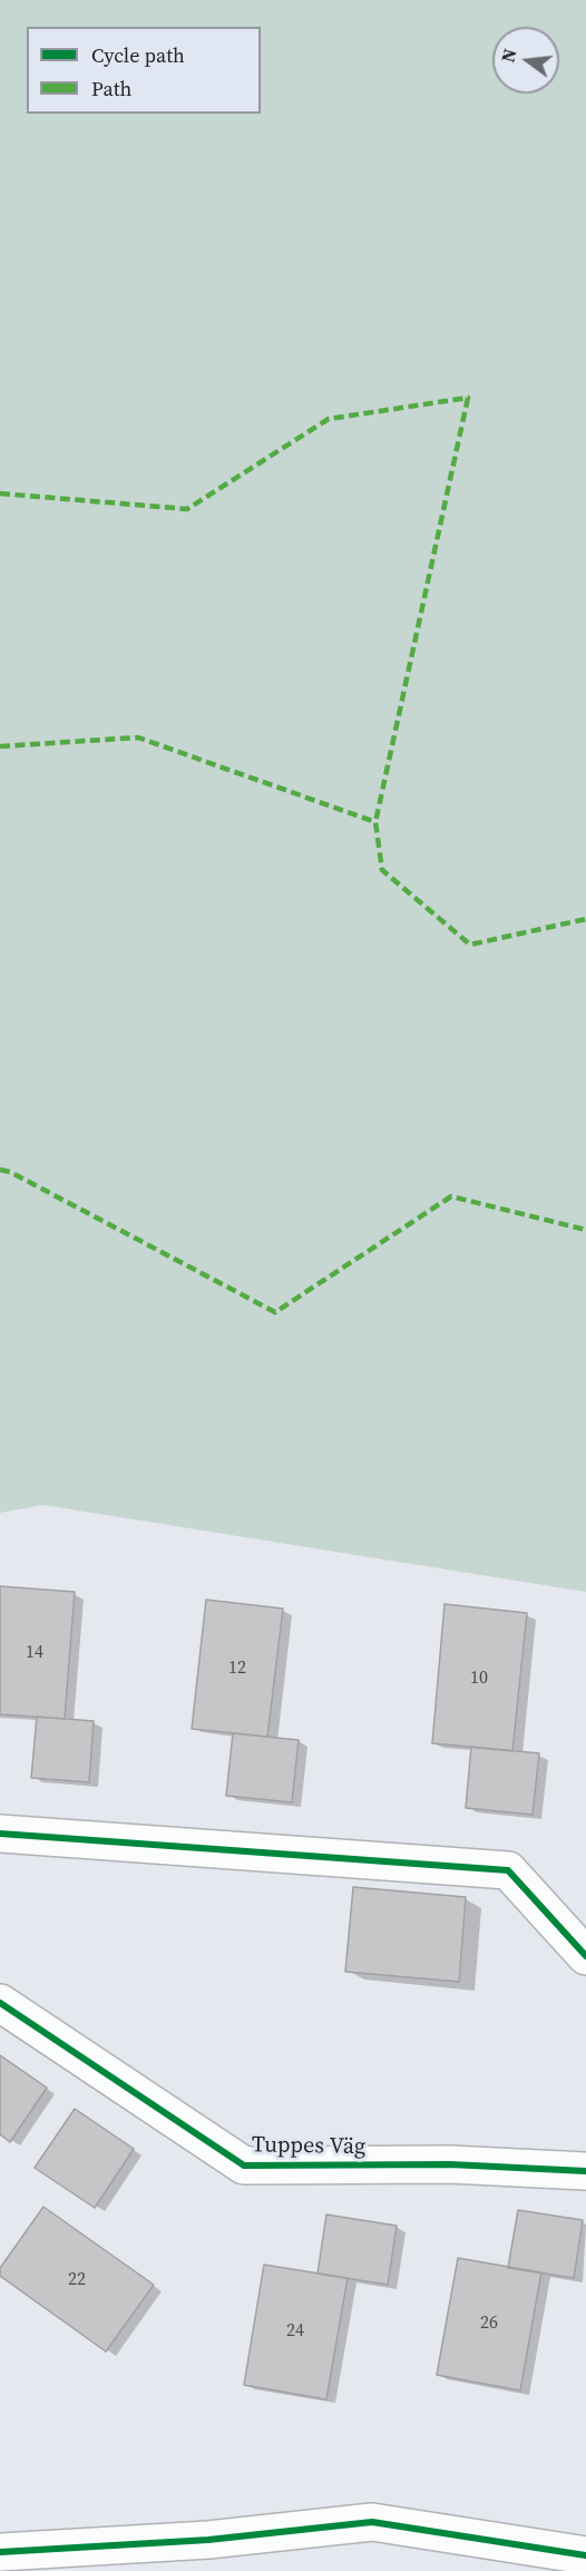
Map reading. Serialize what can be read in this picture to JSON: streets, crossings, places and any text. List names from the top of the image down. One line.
{"streets":{"street":["Tuppes Väg"]},"house_numbers":["14","12","10","22","26","24"],"legend":["Cycle path","Path"],"north":"left"}
